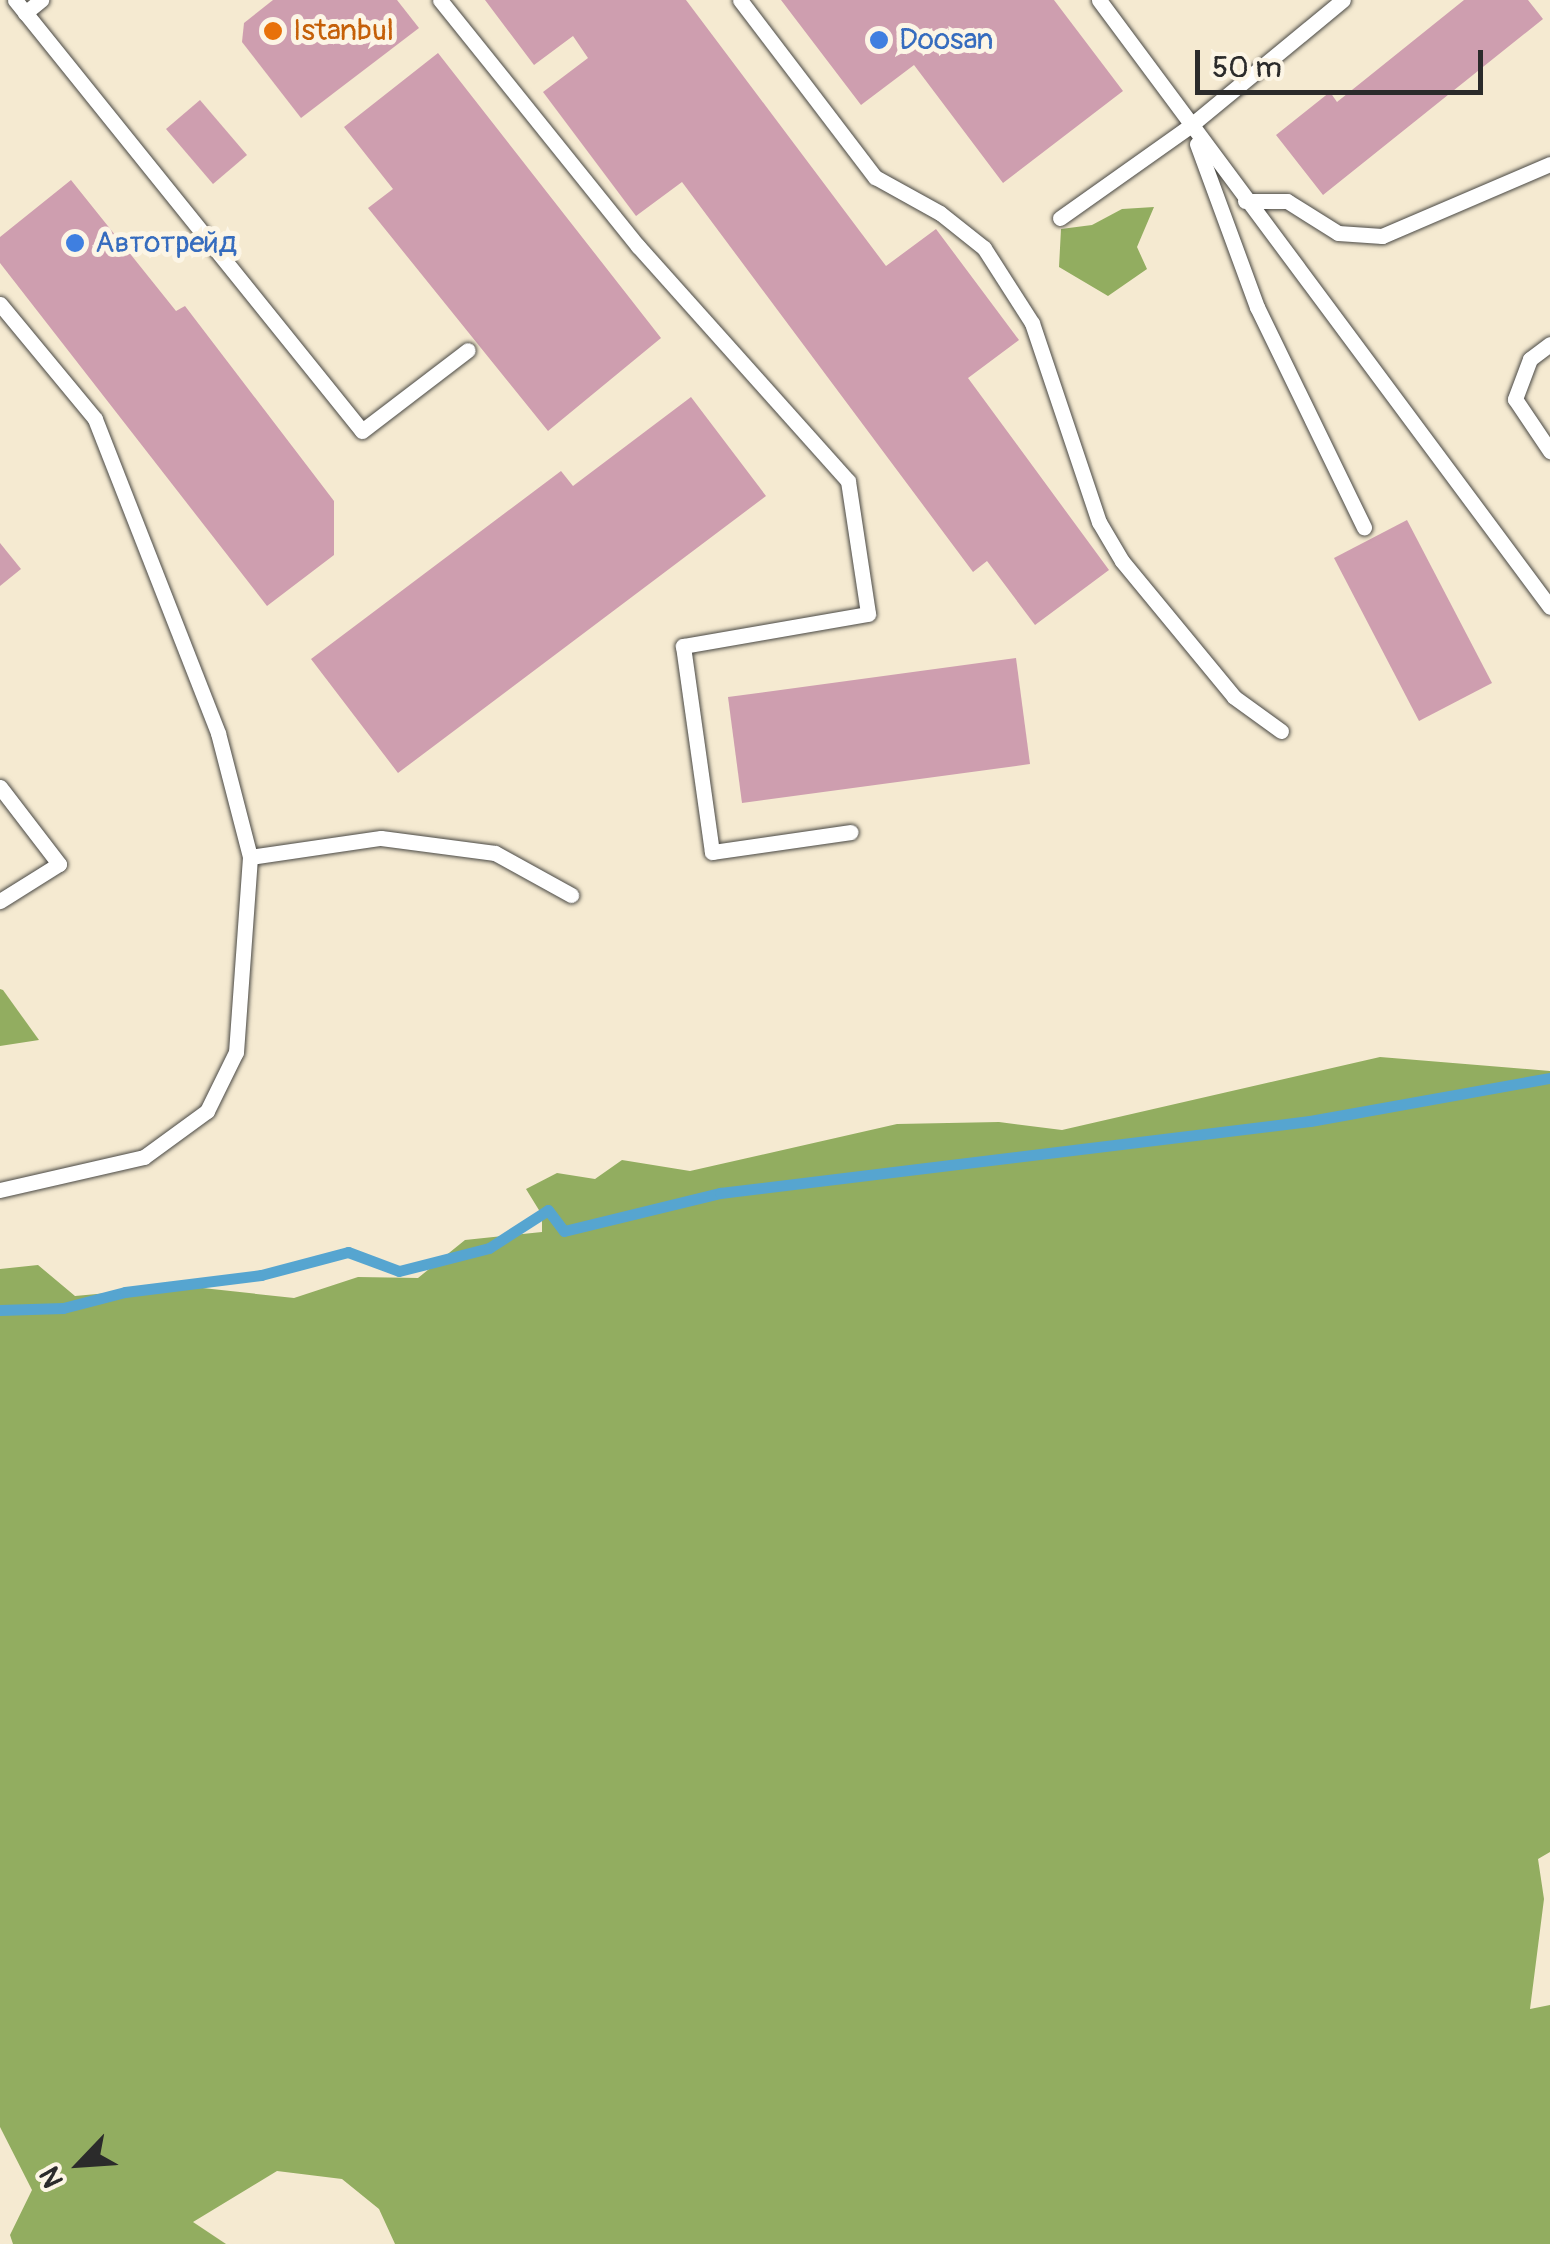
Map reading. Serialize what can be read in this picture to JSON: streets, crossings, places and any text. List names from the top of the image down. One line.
{"places":["Istanbul","Doosan","Автотрейд"],"scale_bar":"50 m","north":"bottom left"}
